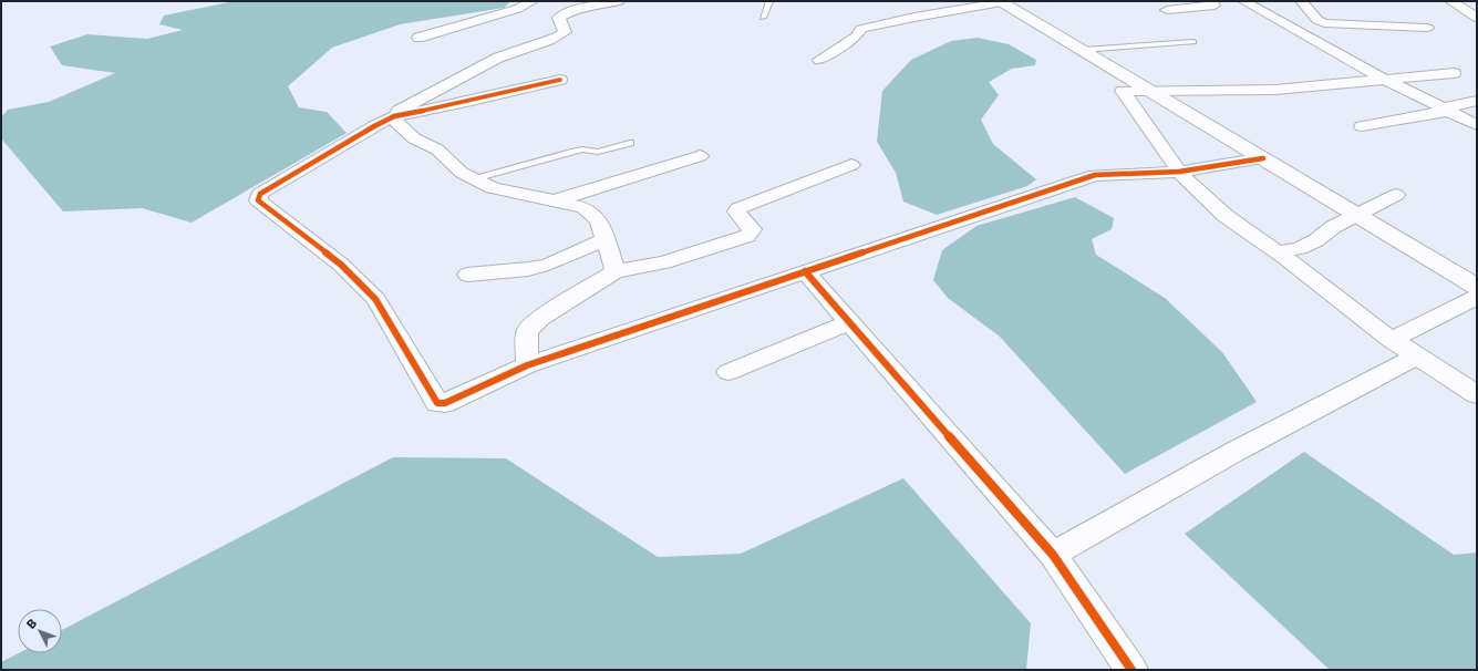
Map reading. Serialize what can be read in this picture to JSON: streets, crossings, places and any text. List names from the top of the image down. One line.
{"north":"top left"}
